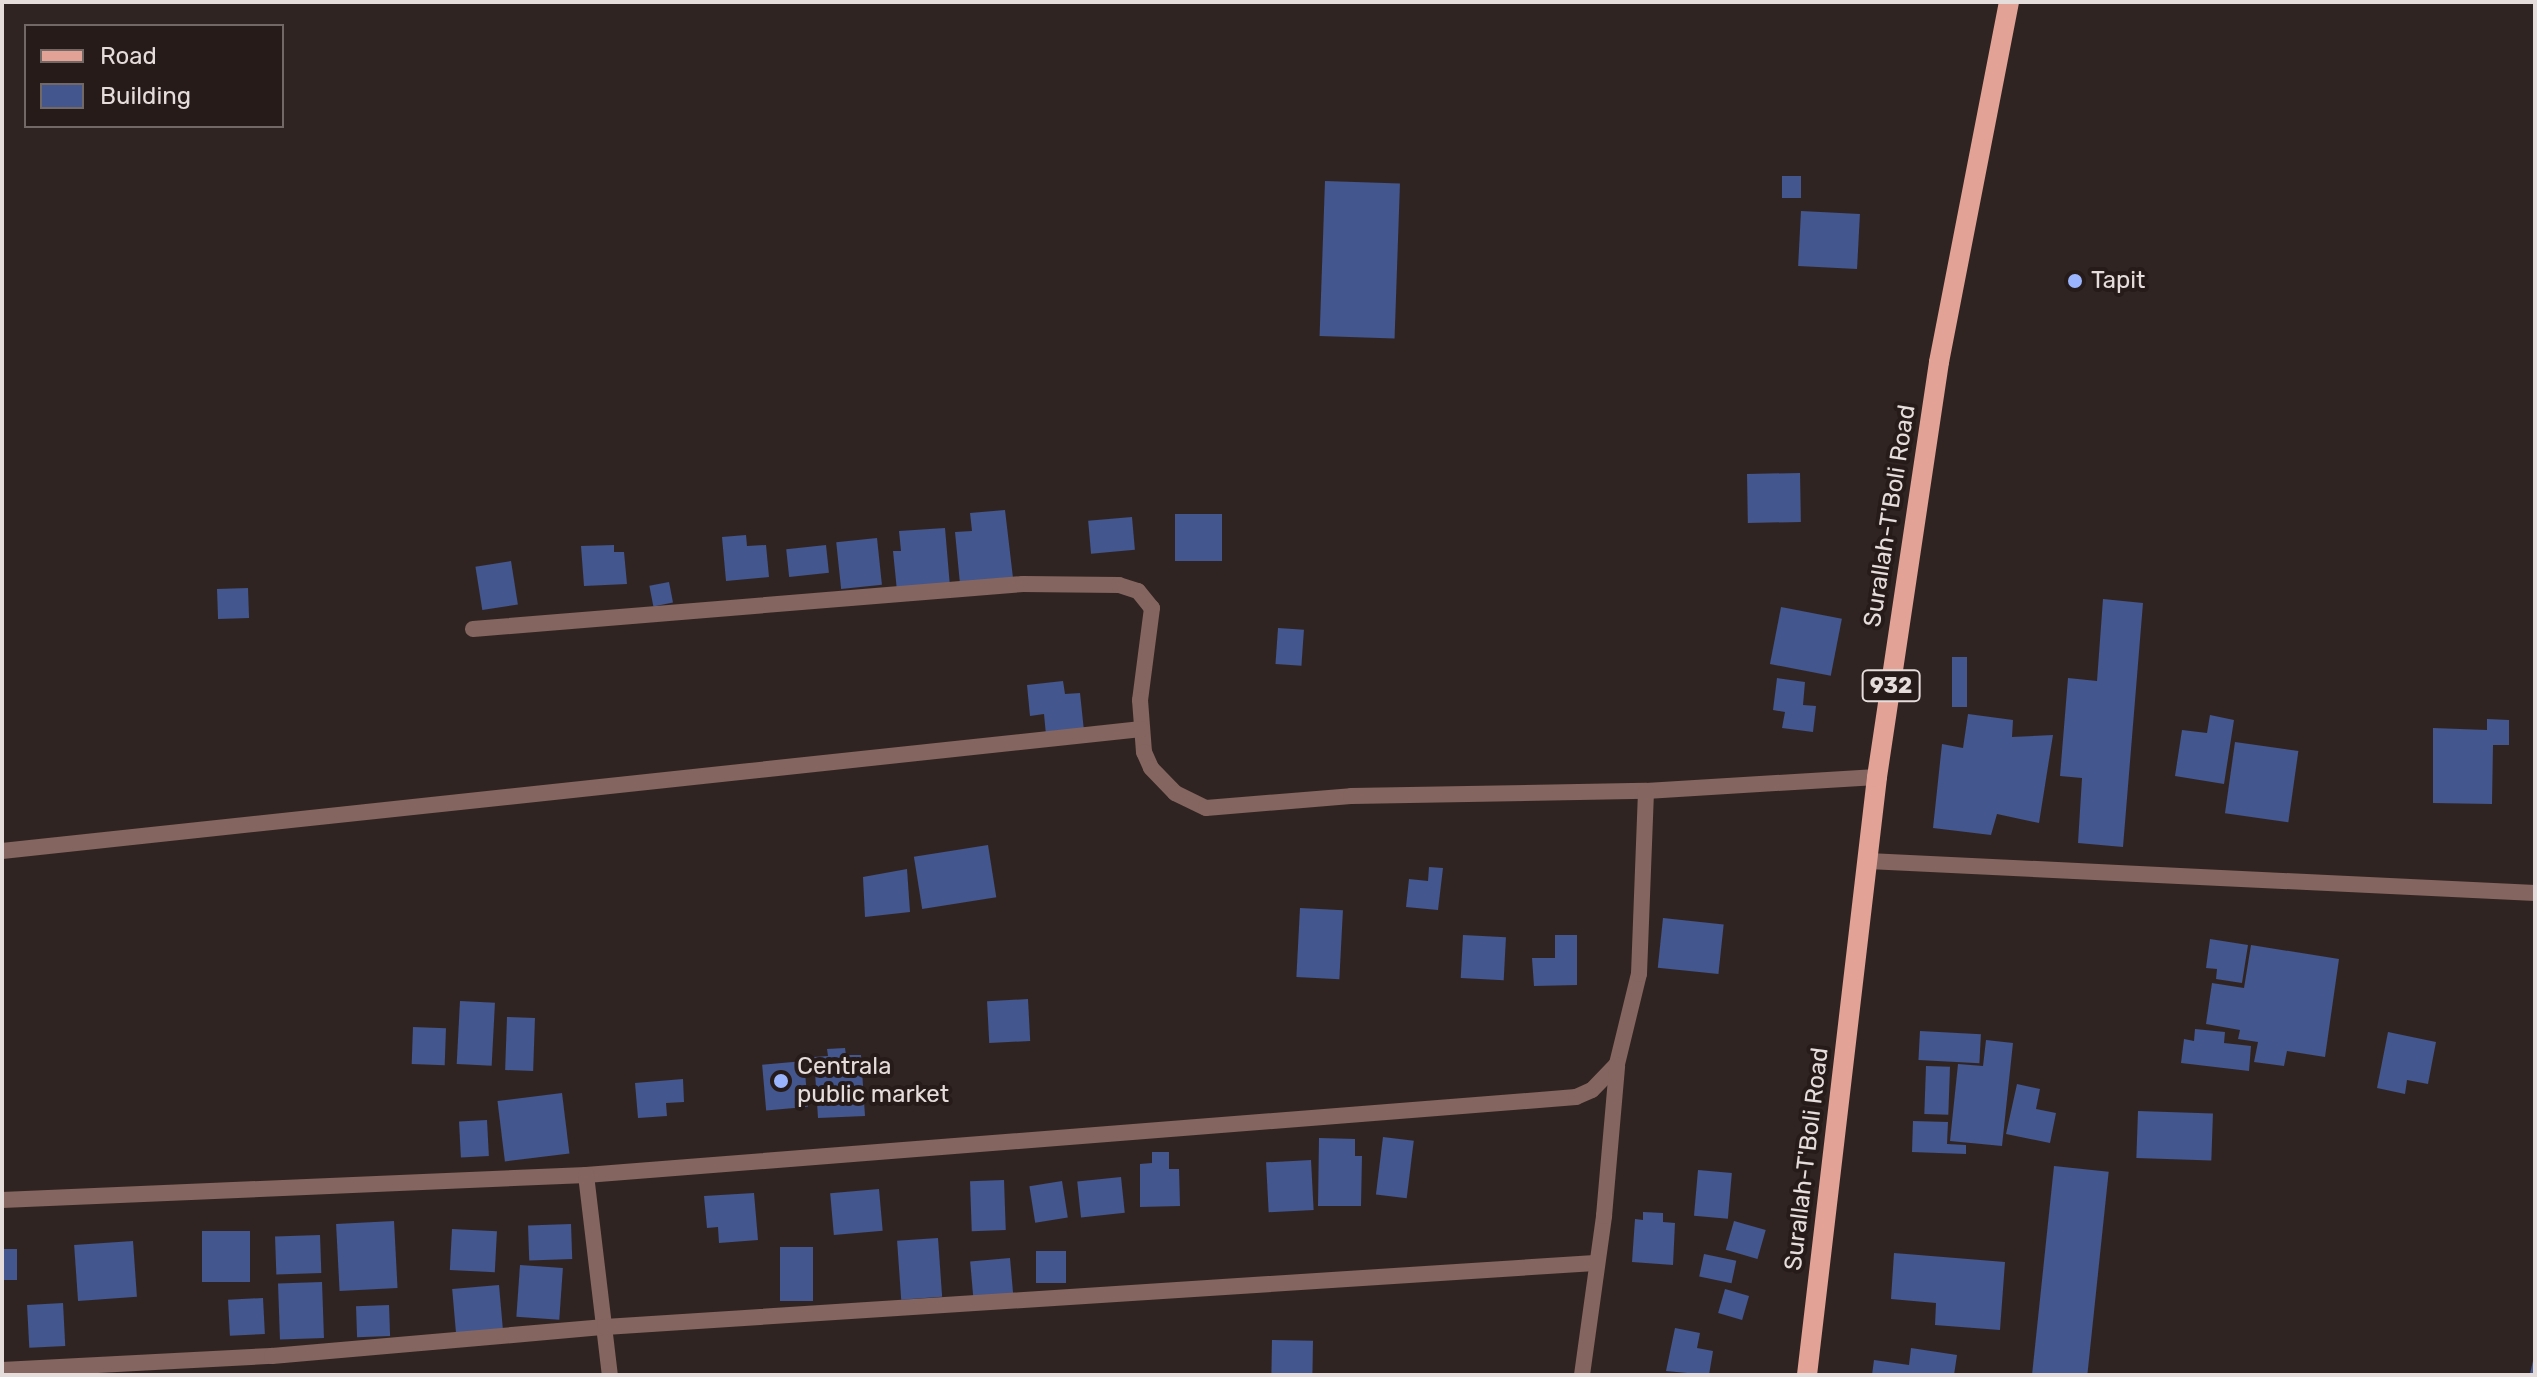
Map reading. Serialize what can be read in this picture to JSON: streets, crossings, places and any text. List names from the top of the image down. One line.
{"streets":{"main road":["Surallah-T'Boli Road","932"]},"places":["Tapit","Centrala public market"],"legend":["Road","Building"]}
